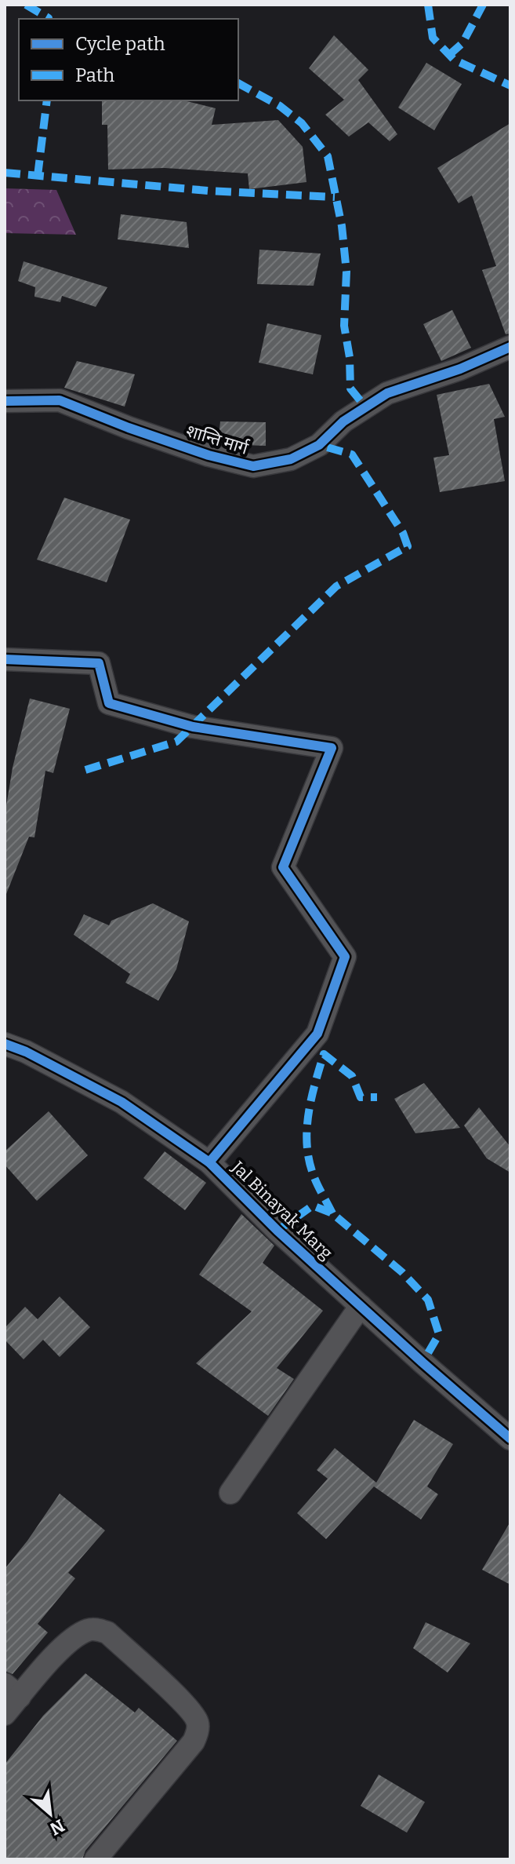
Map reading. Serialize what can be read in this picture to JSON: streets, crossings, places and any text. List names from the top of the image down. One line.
{"streets":{"street":["शान्ति मार्ग","Jal Binayak Marg"]},"legend":["Cycle path","Path"],"north":"bottom right"}
